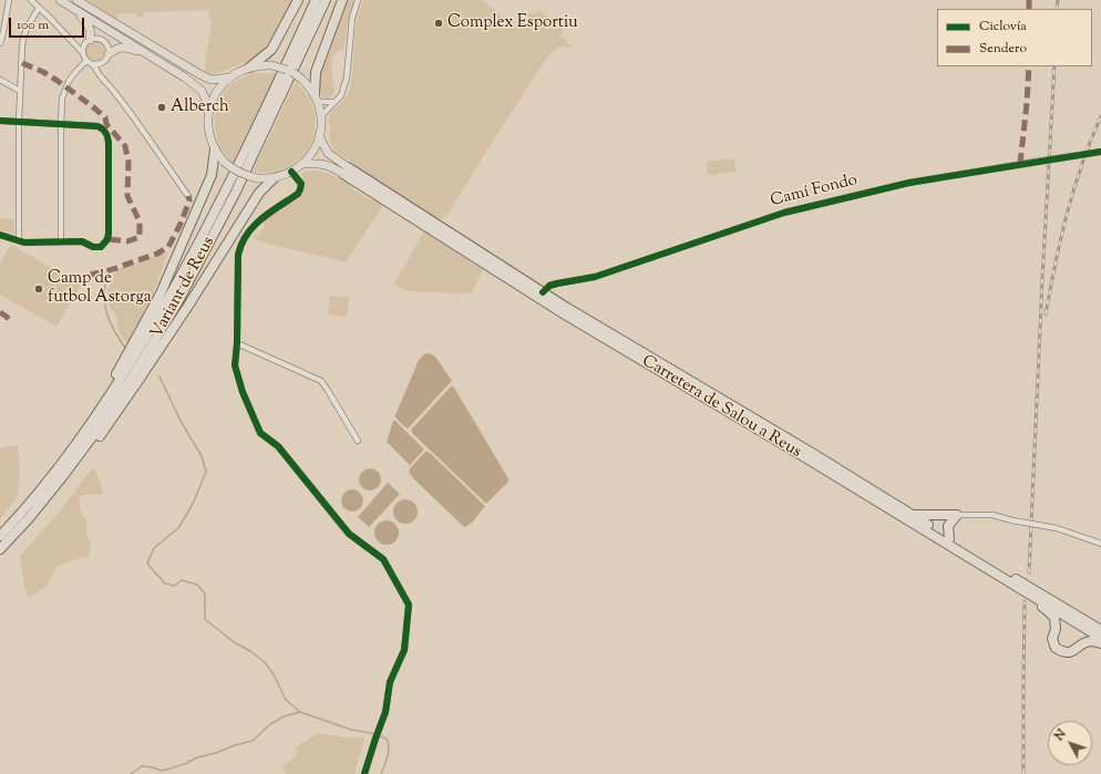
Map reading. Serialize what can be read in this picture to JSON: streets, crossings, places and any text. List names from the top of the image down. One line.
{"streets":{"highway":["Variant de Reus","Carretera de Salou a Reus"],"street":["Camí Fondo"]},"places":["Complex Esportiu","Alberch","Camp de futbol Astorga"],"legend":["Ciclovía","Sendero"],"scale_bar":"100 m","north":"top left"}
